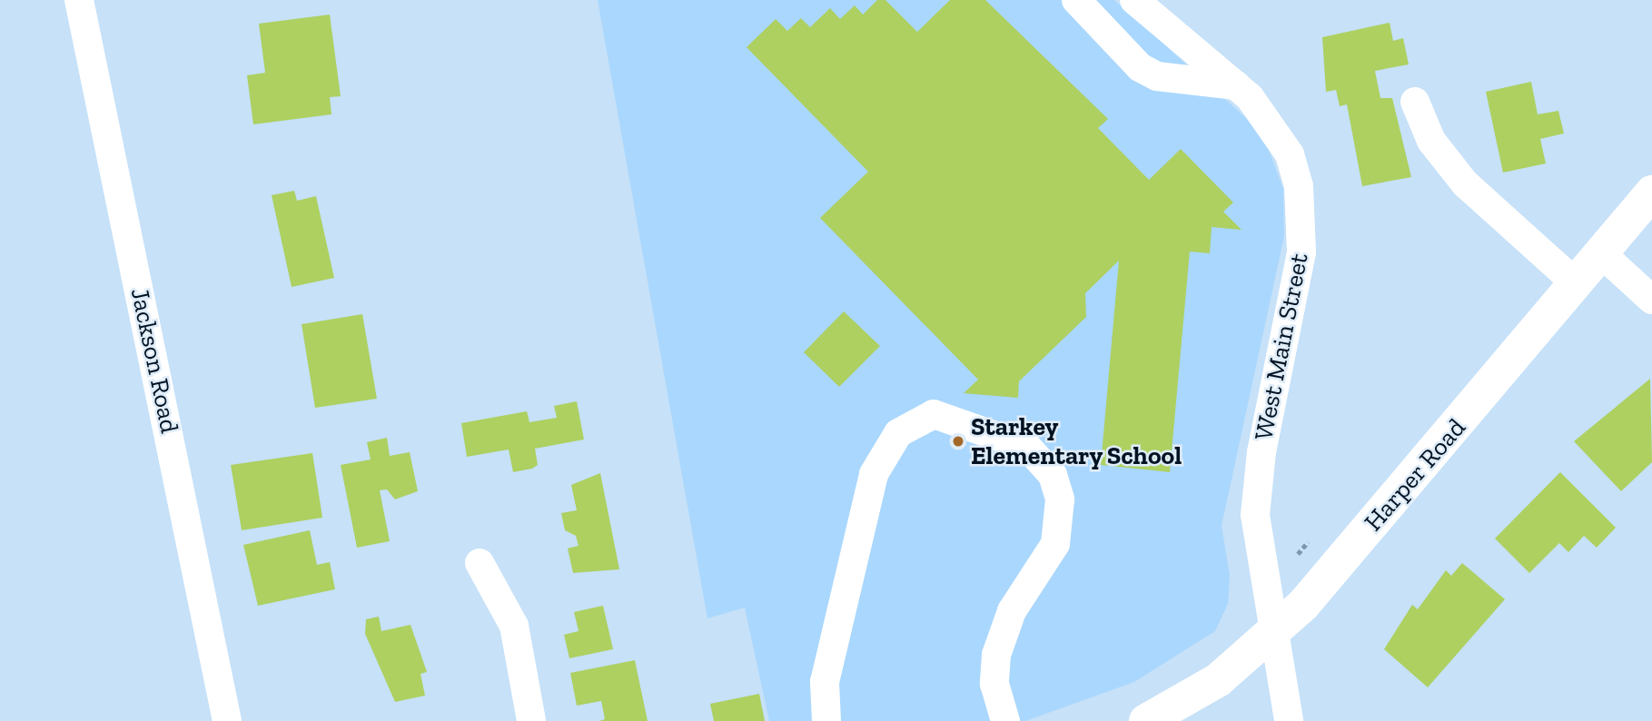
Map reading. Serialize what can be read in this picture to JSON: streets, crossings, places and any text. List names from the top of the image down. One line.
{"streets":{"main road":["Harper Road"],"street":["West Main Street","Jackson Road"]},"crossings":[["West Main Street","Harper Road"]],"places":["Starkey Elementary School"]}
